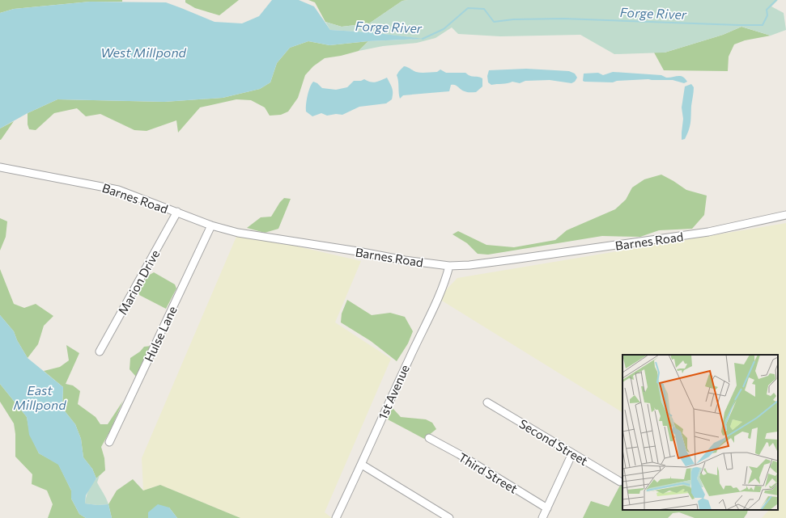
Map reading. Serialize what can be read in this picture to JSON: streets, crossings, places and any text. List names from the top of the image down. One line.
{"streets":{"street":["Barnes Road","Marion Drive","Hulse Lane","1st Avenue","Second Street","Third Street"]},"crossings":[["Barnes Road","Marion Drive"],["Barnes Road","Hulse Lane"],["Barnes Road","1st Avenue"]],"water":["Forge River","West Millpond","East Millpond"]}
